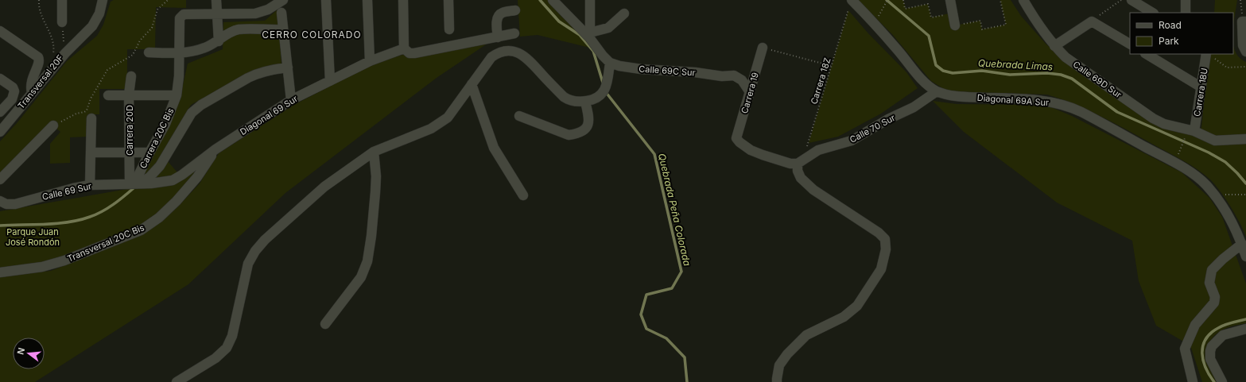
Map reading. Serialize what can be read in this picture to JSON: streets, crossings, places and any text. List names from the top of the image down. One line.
{"streets":{"street":["Calle 69C Sur","Calle 69D Sur","Transversal 20F","Carrera 18U","Carrera 19","Diagonal 69A Sur","Diagonal 69 Sur","Calle 70 Sur","Carrera 20D","Carrera 20C Bis","Calle 69 Sur","Transversal 20C Bis"],"path":["Carrera 18Z"]},"crossings":[["Calle 69C Sur","Carrera 19"],["Calle 69D Sur","Carrera 18U"],["Carrera 18Z","Diagonal 69A Sur"],["Carrera 19","Calle 70 Sur"],["Diagonal 69A Sur","Calle 70 Sur"],["Diagonal 69 Sur","Carrera 20D"],["Diagonal 69 Sur","Carrera 20C Bis"],["Diagonal 69 Sur","Calle 69 Sur"],["Diagonal 69 Sur","Transversal 20C Bis"],["Carrera 20D","Carrera 20C Bis"],["Carrera 20D","Calle 69 Sur"],["Carrera 20C Bis","Calle 69 Sur"]],"districts":["CERRO COLORADO"],"water":["Quebrada Limas","Quebrada Peña Colorada"],"parks":["Parque Juan José Rondón"],"legend":["Road","Park"],"north":"left"}
